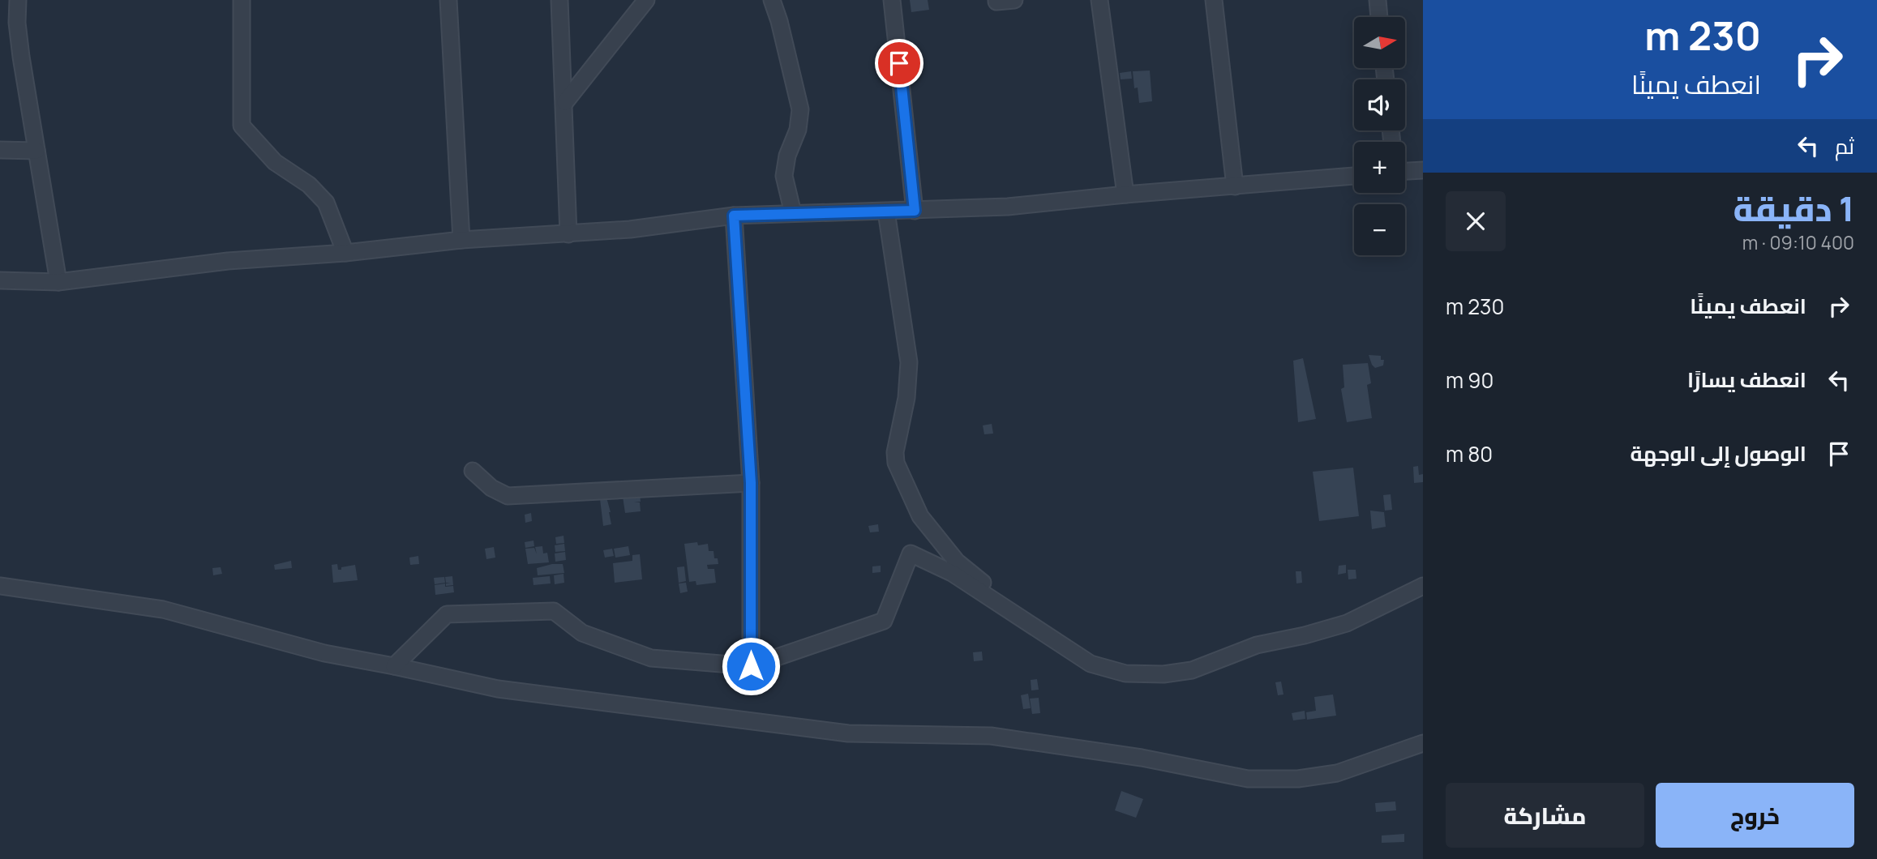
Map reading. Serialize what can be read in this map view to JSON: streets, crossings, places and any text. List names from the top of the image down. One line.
{"north":"right","page":{"turn":["230 m","انعطف يمينًا"],"map_buttons":["+","−"],"then":"ثم","heading":["1 دقيقة","400 m · 09:10"],"list":[{"name":"انعطف يمينًا","value":"230 m"},{"name":"انعطف يسارًا","value":"90 m"},{"name":"الوصول إلى الوجهة","value":"80 m"}],"buttons":["خروج","مشاركة"]}}
